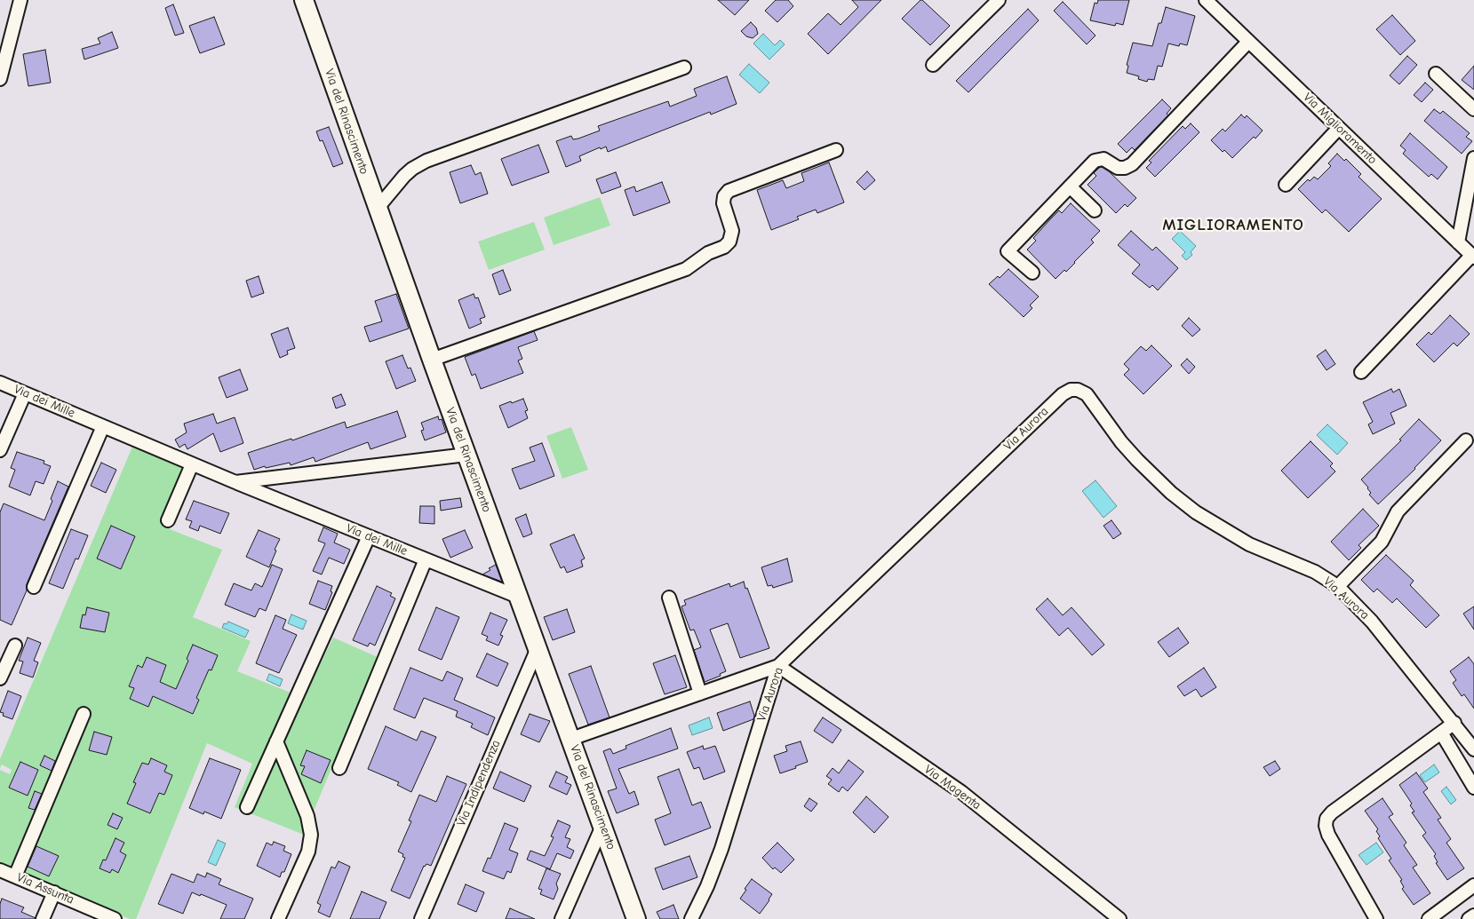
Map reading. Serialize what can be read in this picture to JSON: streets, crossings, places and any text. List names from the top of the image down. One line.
{"streets":{"street":["Via del Rinascimento","Via Miglioramento","Via dei Mille","Via Aurora","Via Indipendenza","Via Magenta","Via Assunta"]},"crossings":[["Via del Rinascimento","Via dei Mille"],["Via del Rinascimento","Via Indipendenza"],["Via Aurora","Via Magenta"]],"districts":["MIGLIORAMENTO"]}
